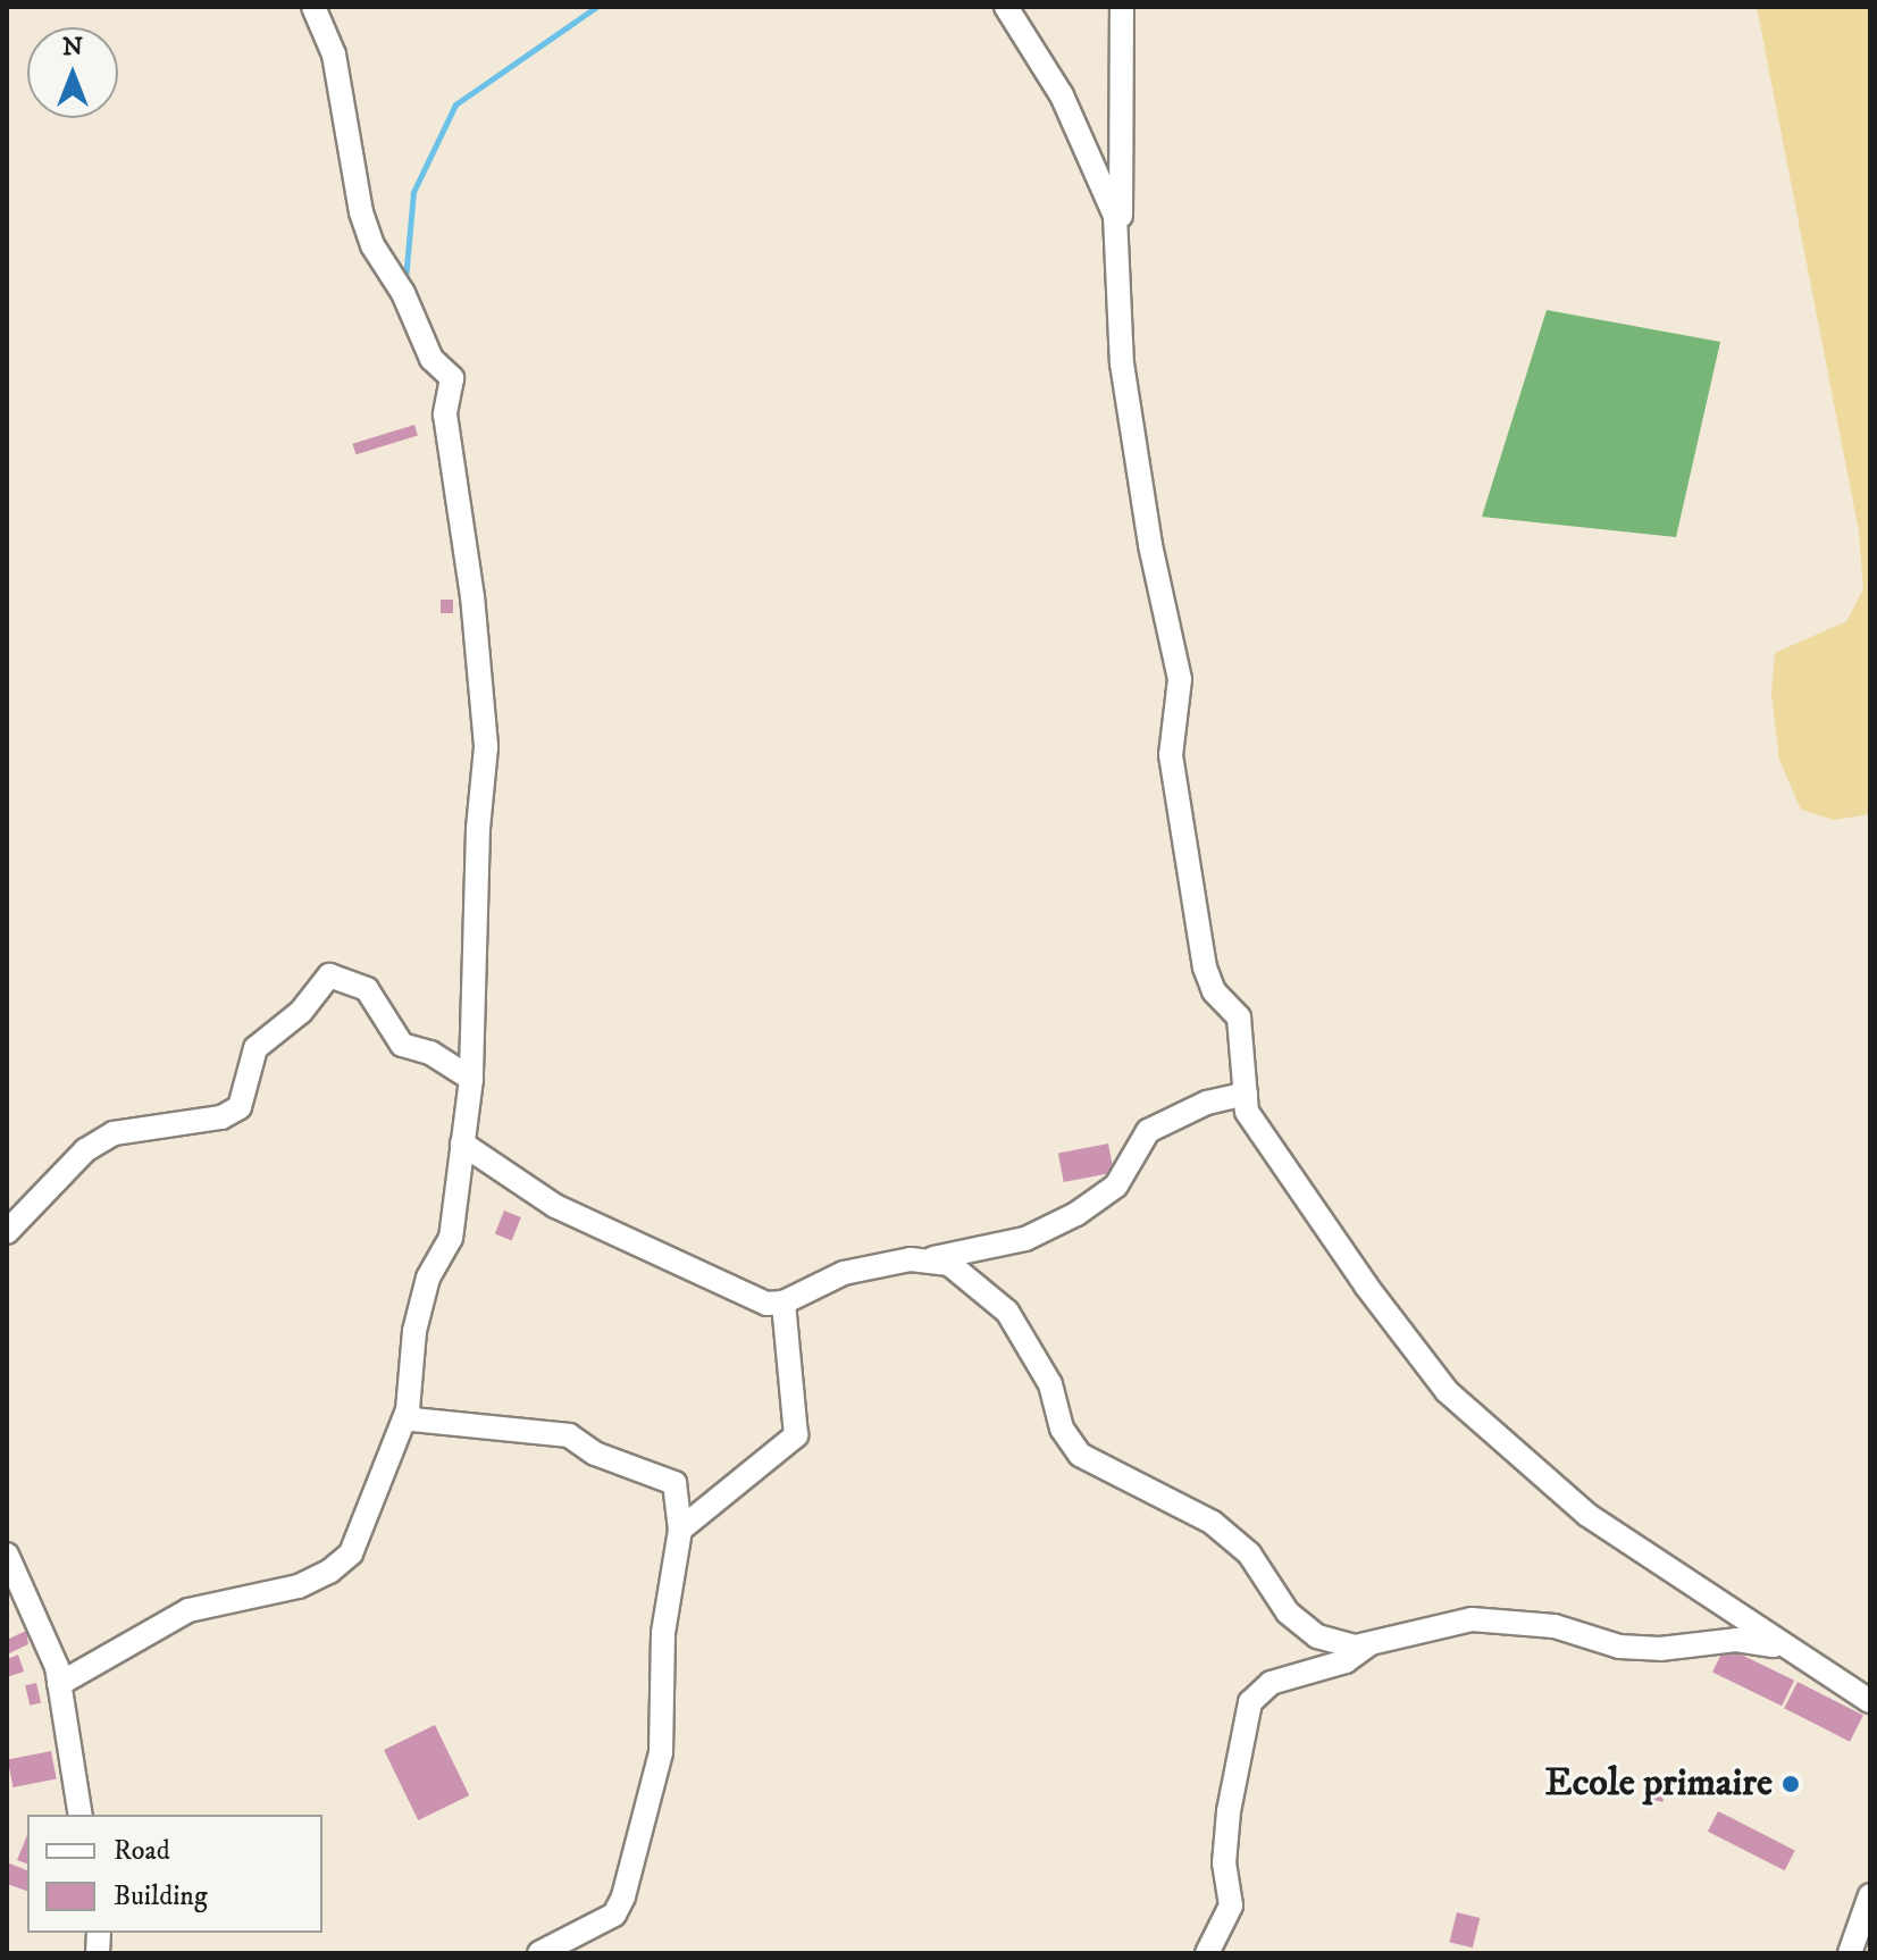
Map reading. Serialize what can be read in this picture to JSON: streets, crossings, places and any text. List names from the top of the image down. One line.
{"places":["Ecole primaire"],"legend":["Road","Building"],"north":"top"}
